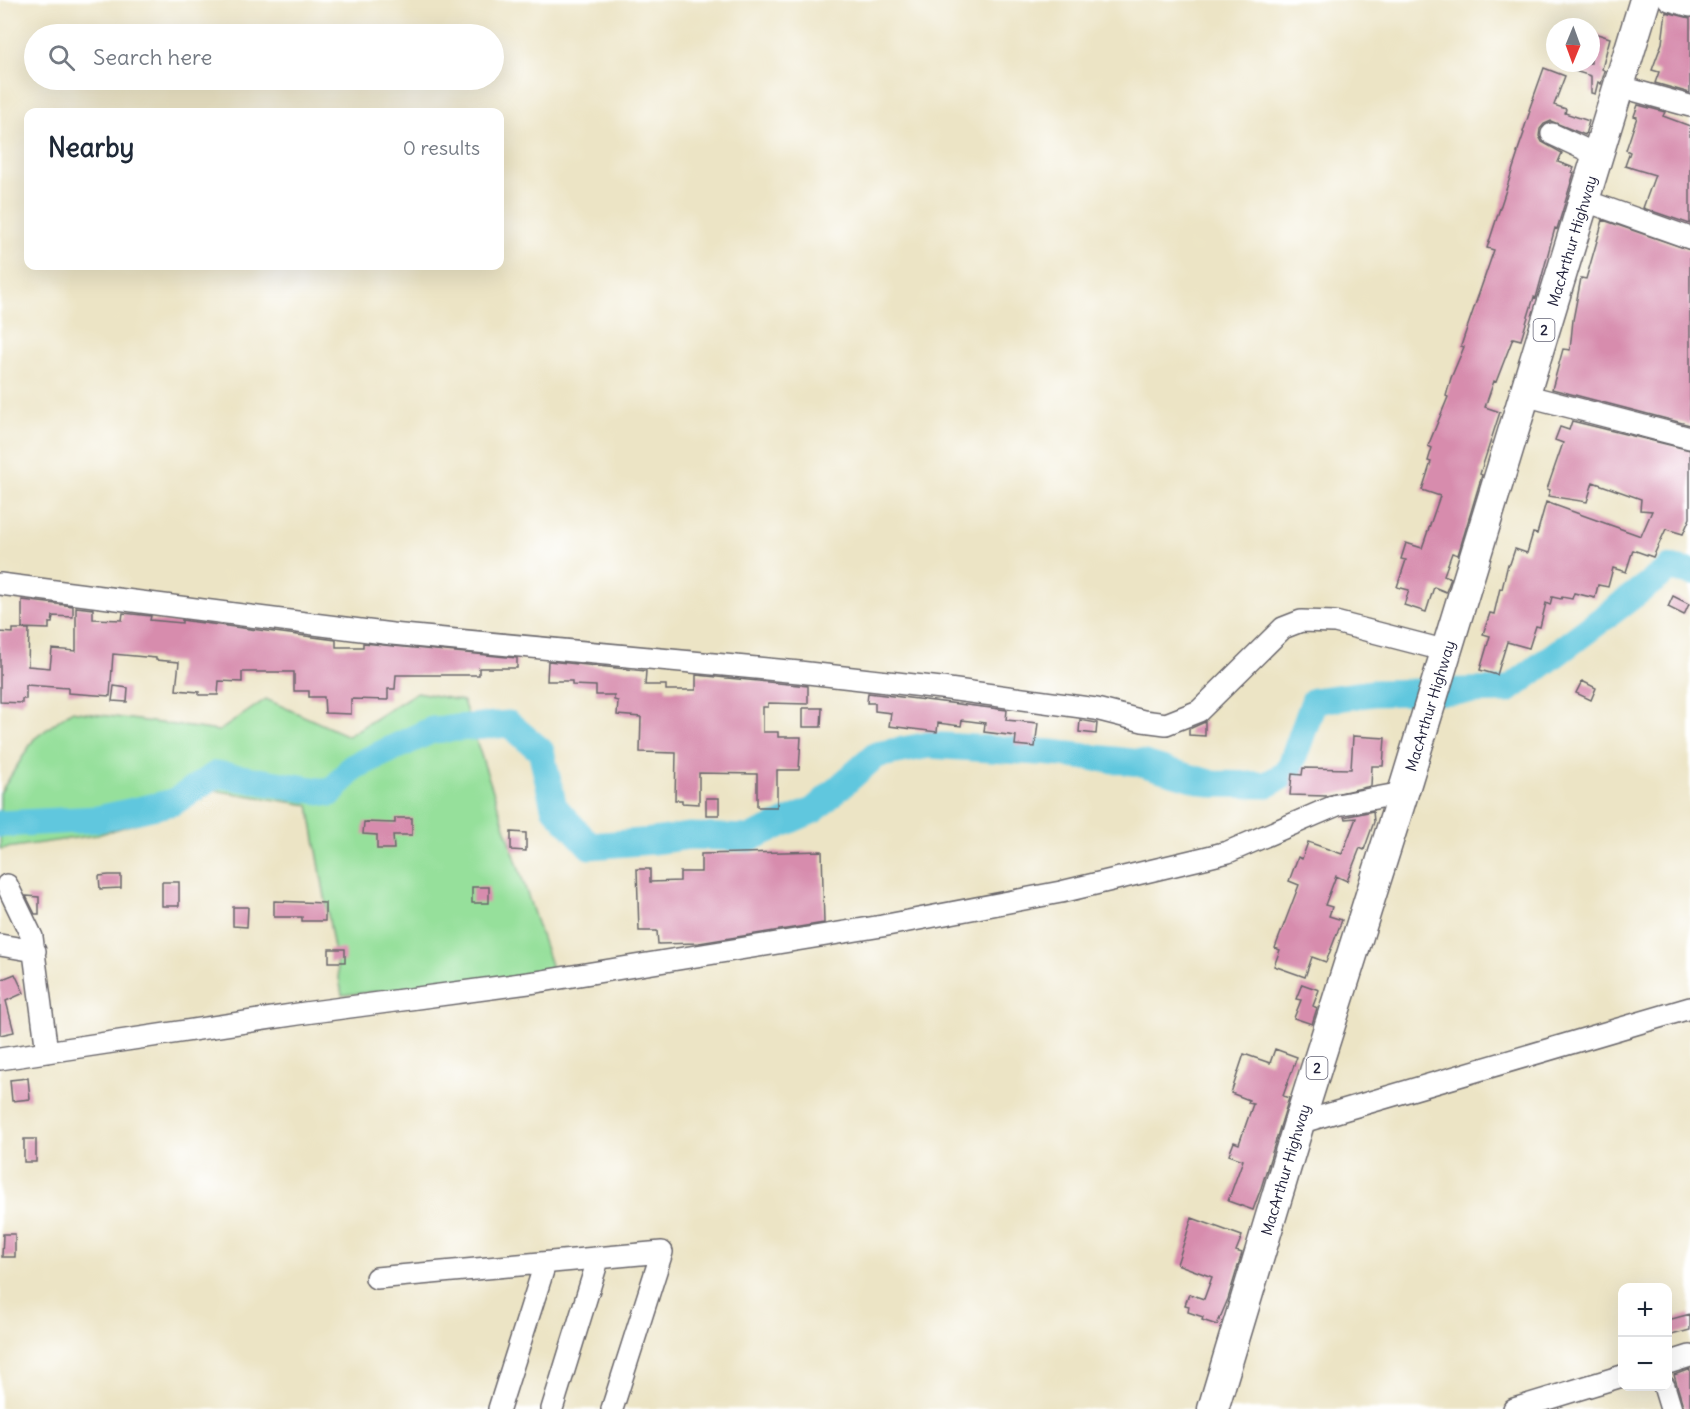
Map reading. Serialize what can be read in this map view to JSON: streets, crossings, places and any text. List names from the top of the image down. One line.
{"streets":{"highway":["MacArthur Highway","2"]},"north":"bottom","page":{"search":"Search here","heading":["Nearby","0 results"],"map_buttons":["+","−"]}}
